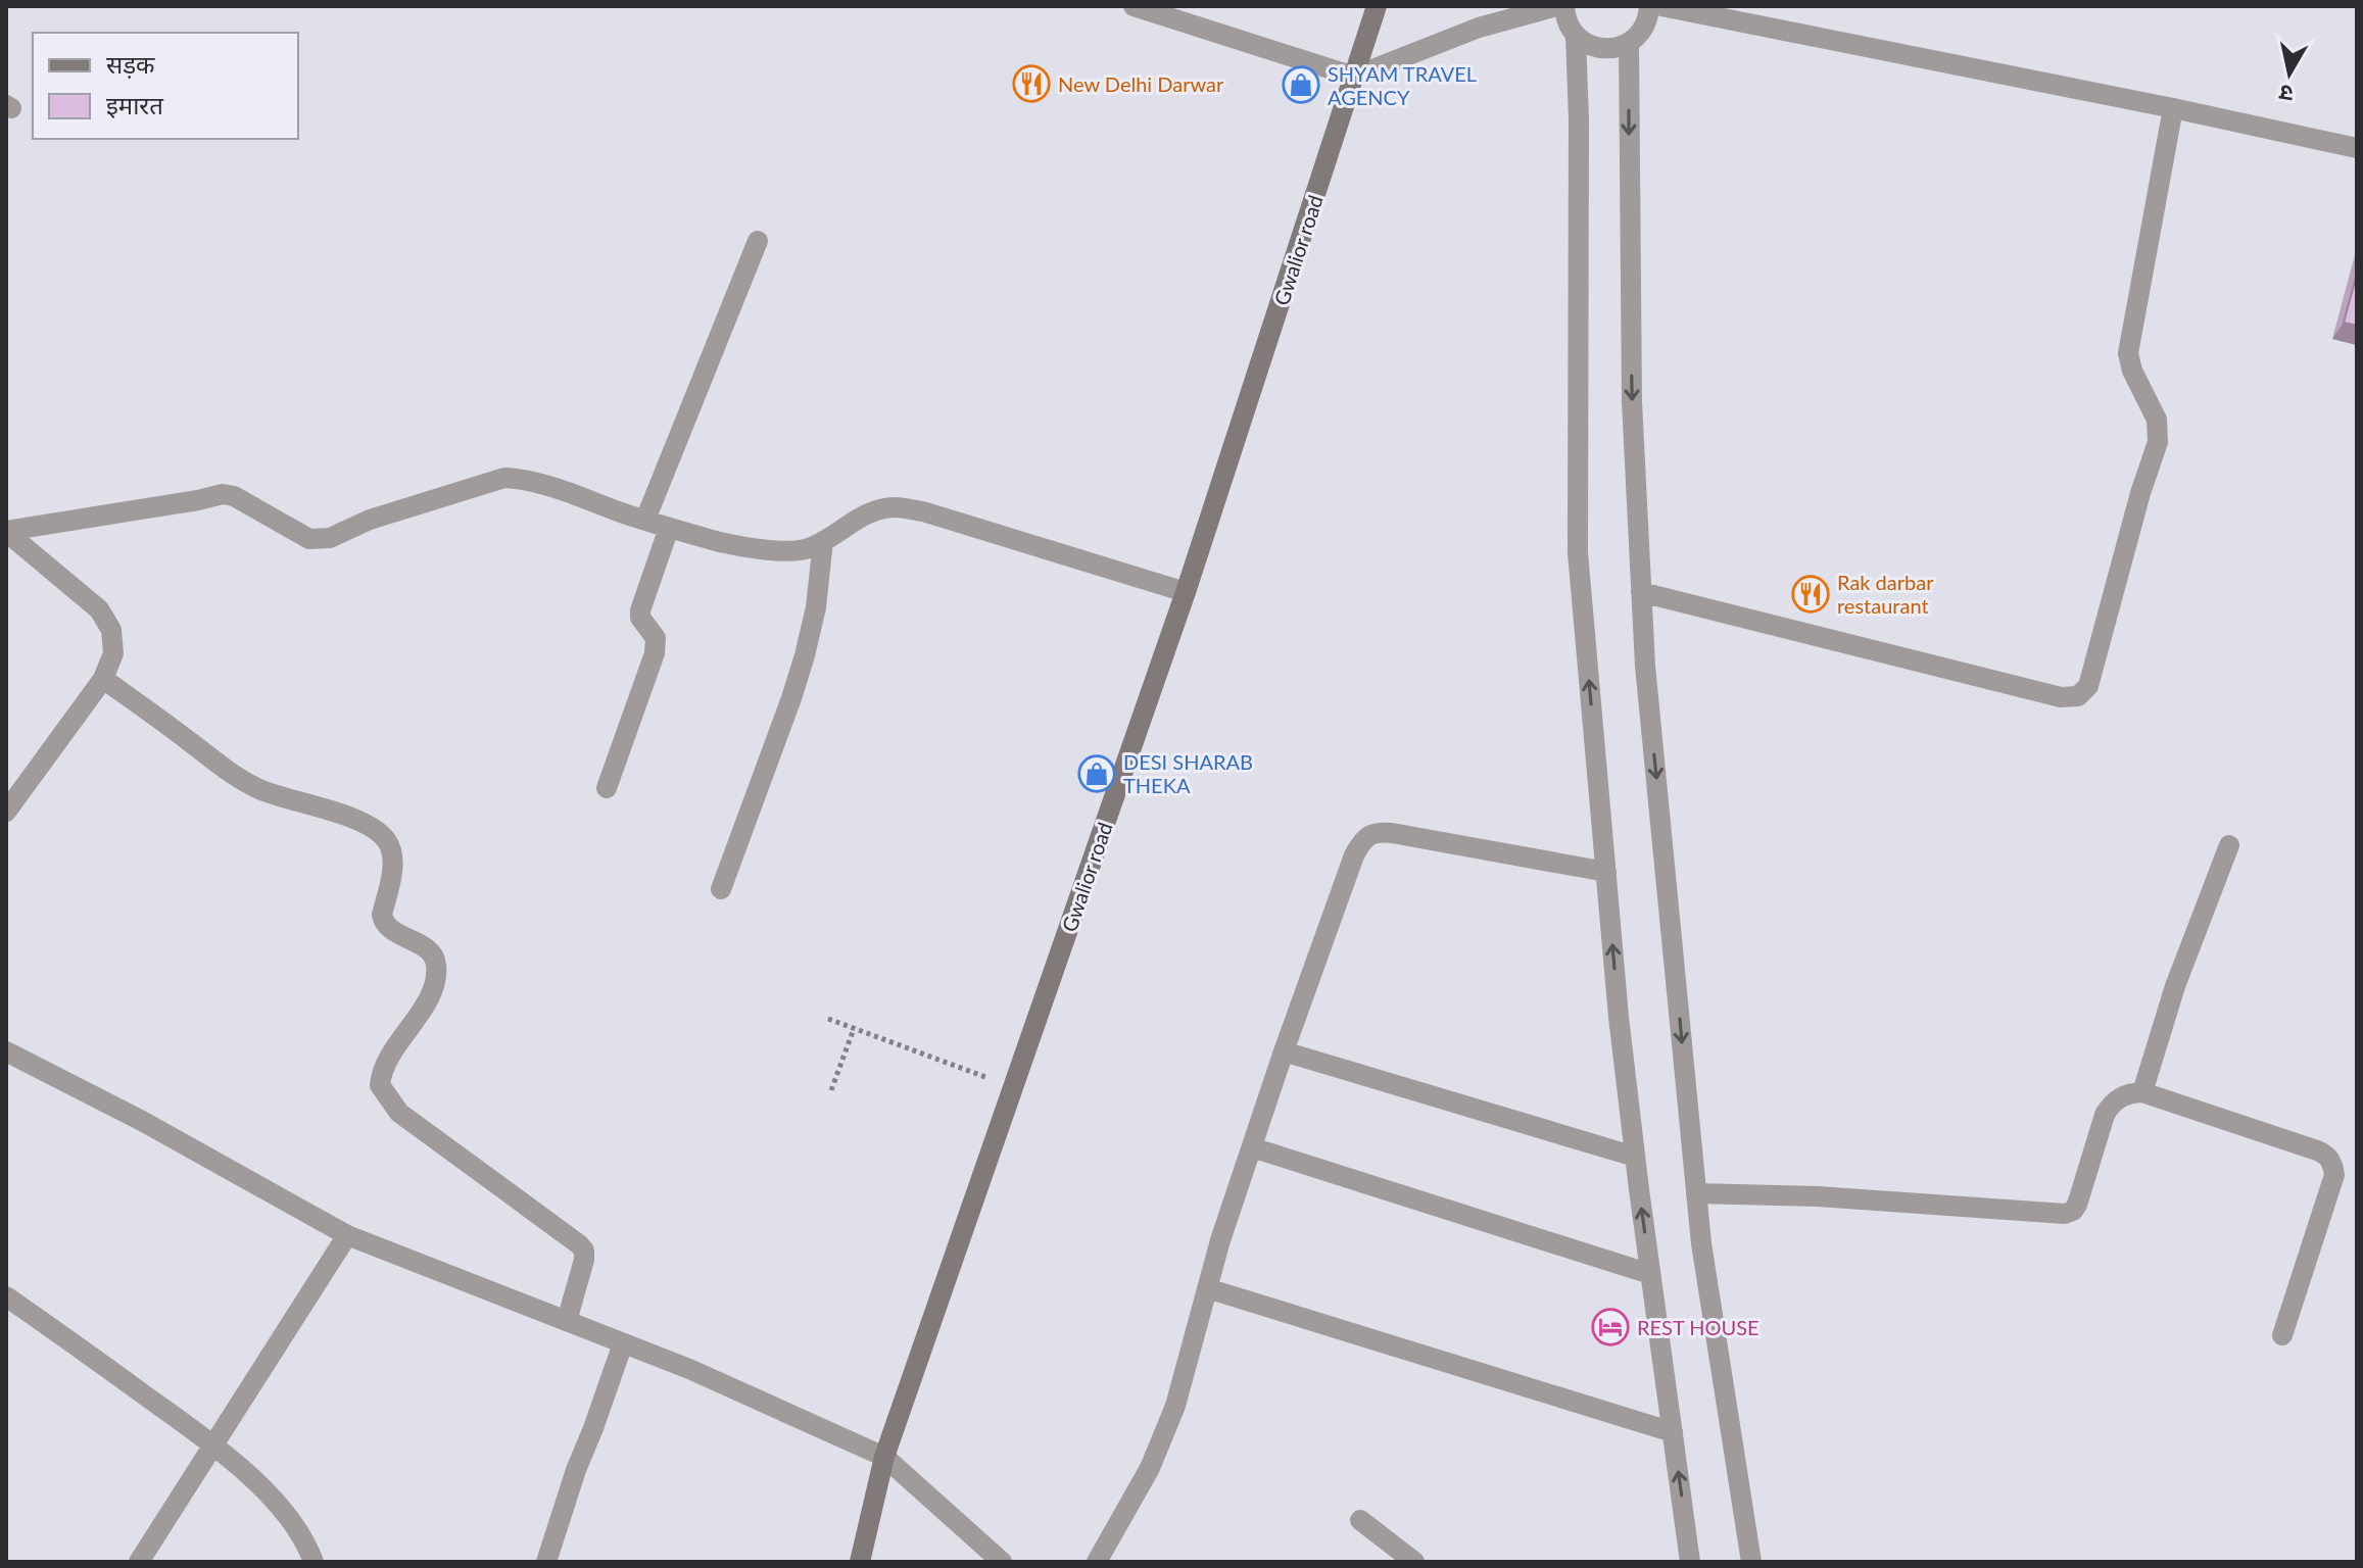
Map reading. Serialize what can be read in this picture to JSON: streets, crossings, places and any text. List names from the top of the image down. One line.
{"streets":{"main road":["Gwalior road"]},"places":{"restaurant":["New Delhi Darwar","Rak darbar restaurant"],"shop":["SHYAM TRAVEL AGENCY","DESI SHARAB THEKA"],"hotel":["REST HOUSE"]},"legend":["सड़क","इमारत"],"north":"bottom"}
